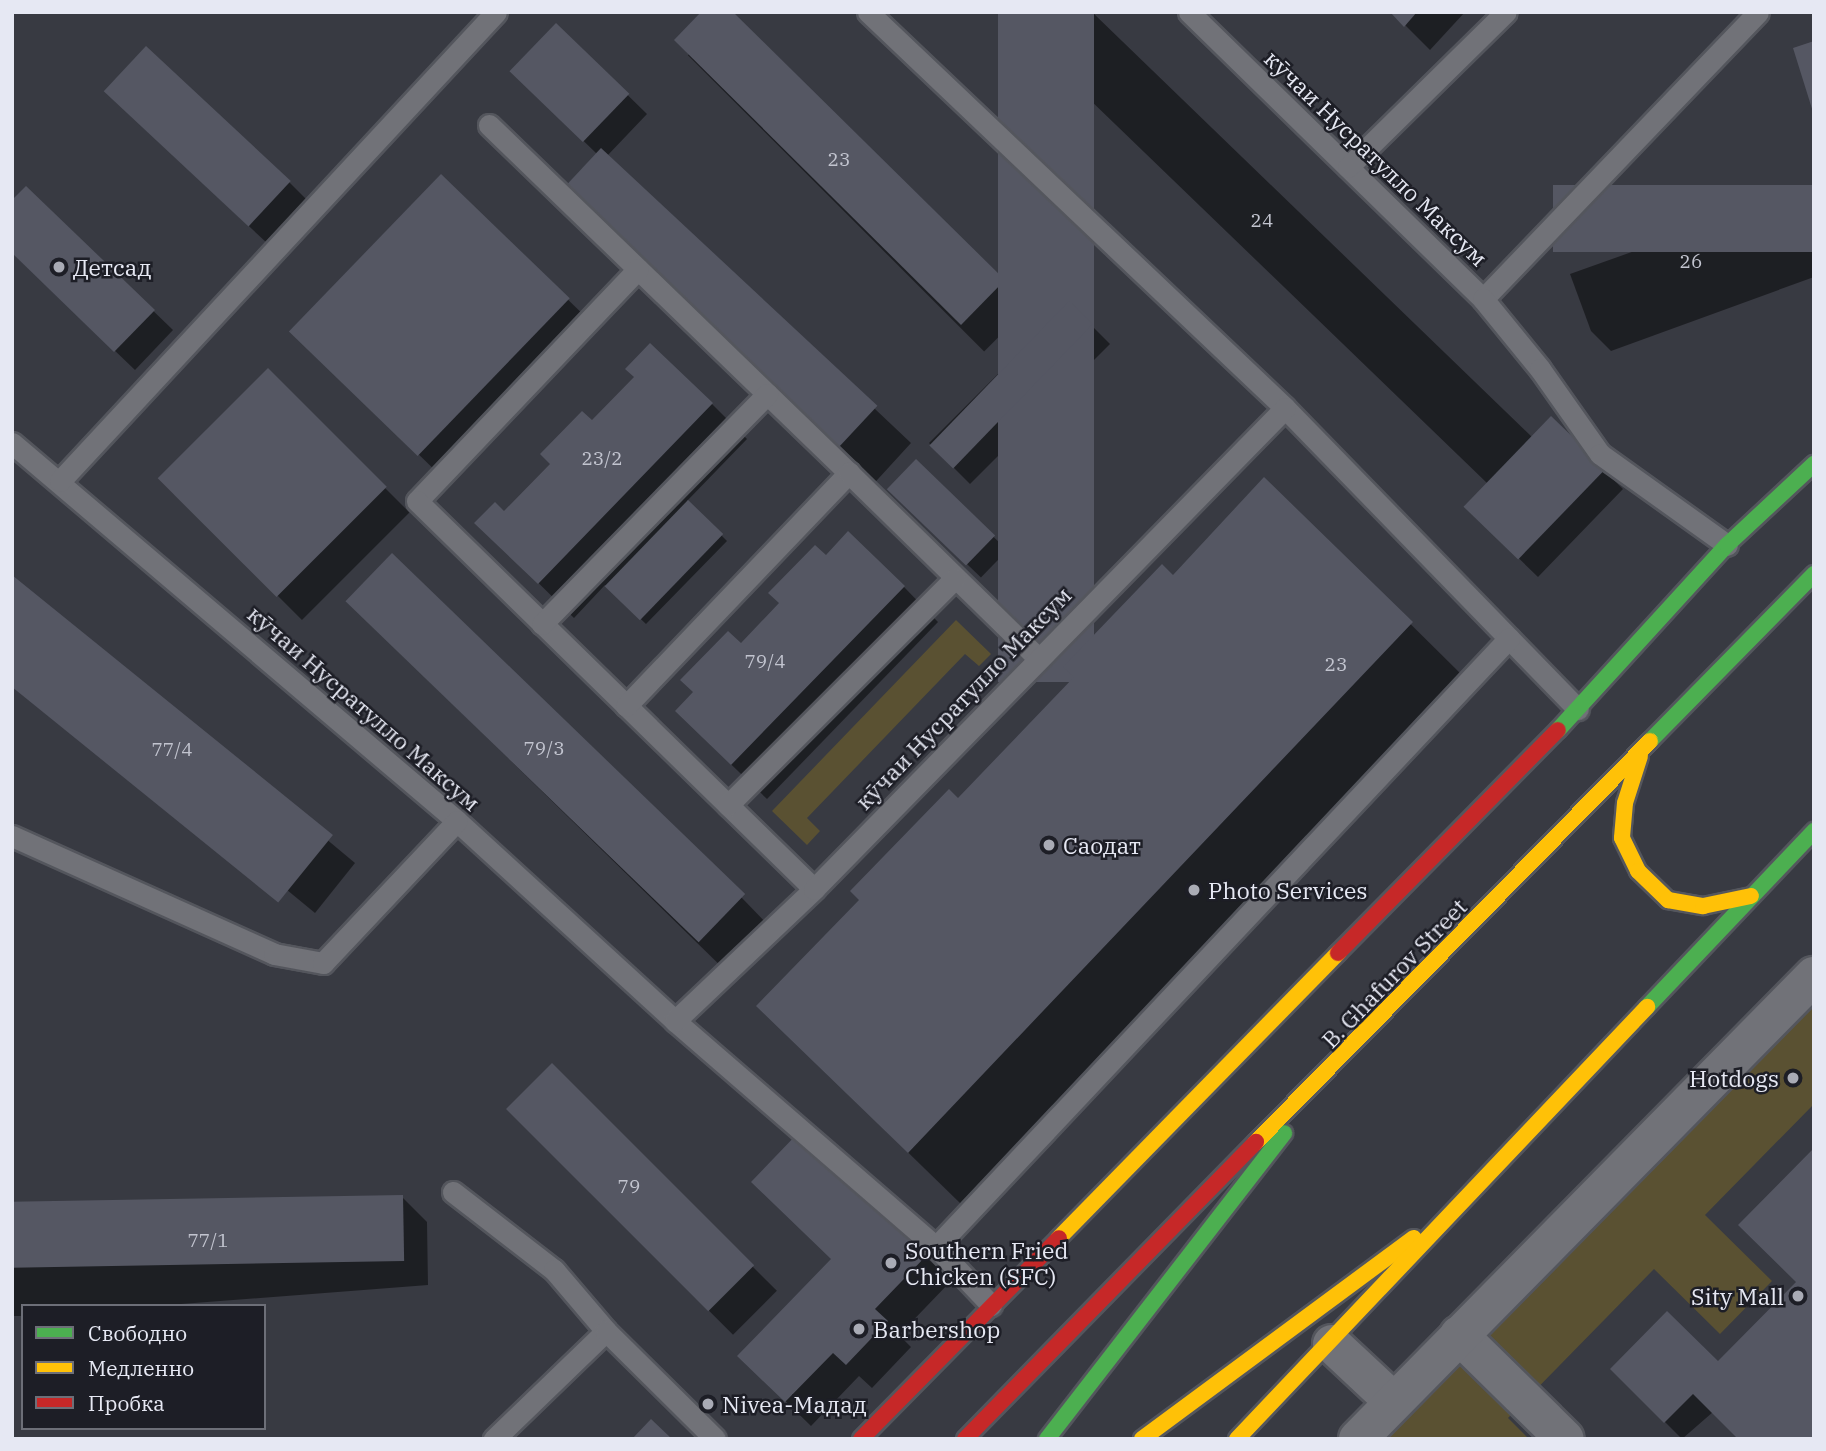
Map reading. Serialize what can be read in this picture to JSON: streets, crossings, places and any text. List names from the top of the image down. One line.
{"streets":{"main road":["B. Ghafurov Street"],"lane":["кӯчаи Нусратулло Максум"]},"places":["Детсад","Саодат","Photo Services","Hotdogs","Southern Fried Chicken (SFC)","Sity Mall","Barbershop","Nivea-Мадад"],"house_numbers":["23","24","26","23/2","79/4","23","79/3","77/4","79","77/1"],"legend":["Свободно","Медленно","Пробка"]}
